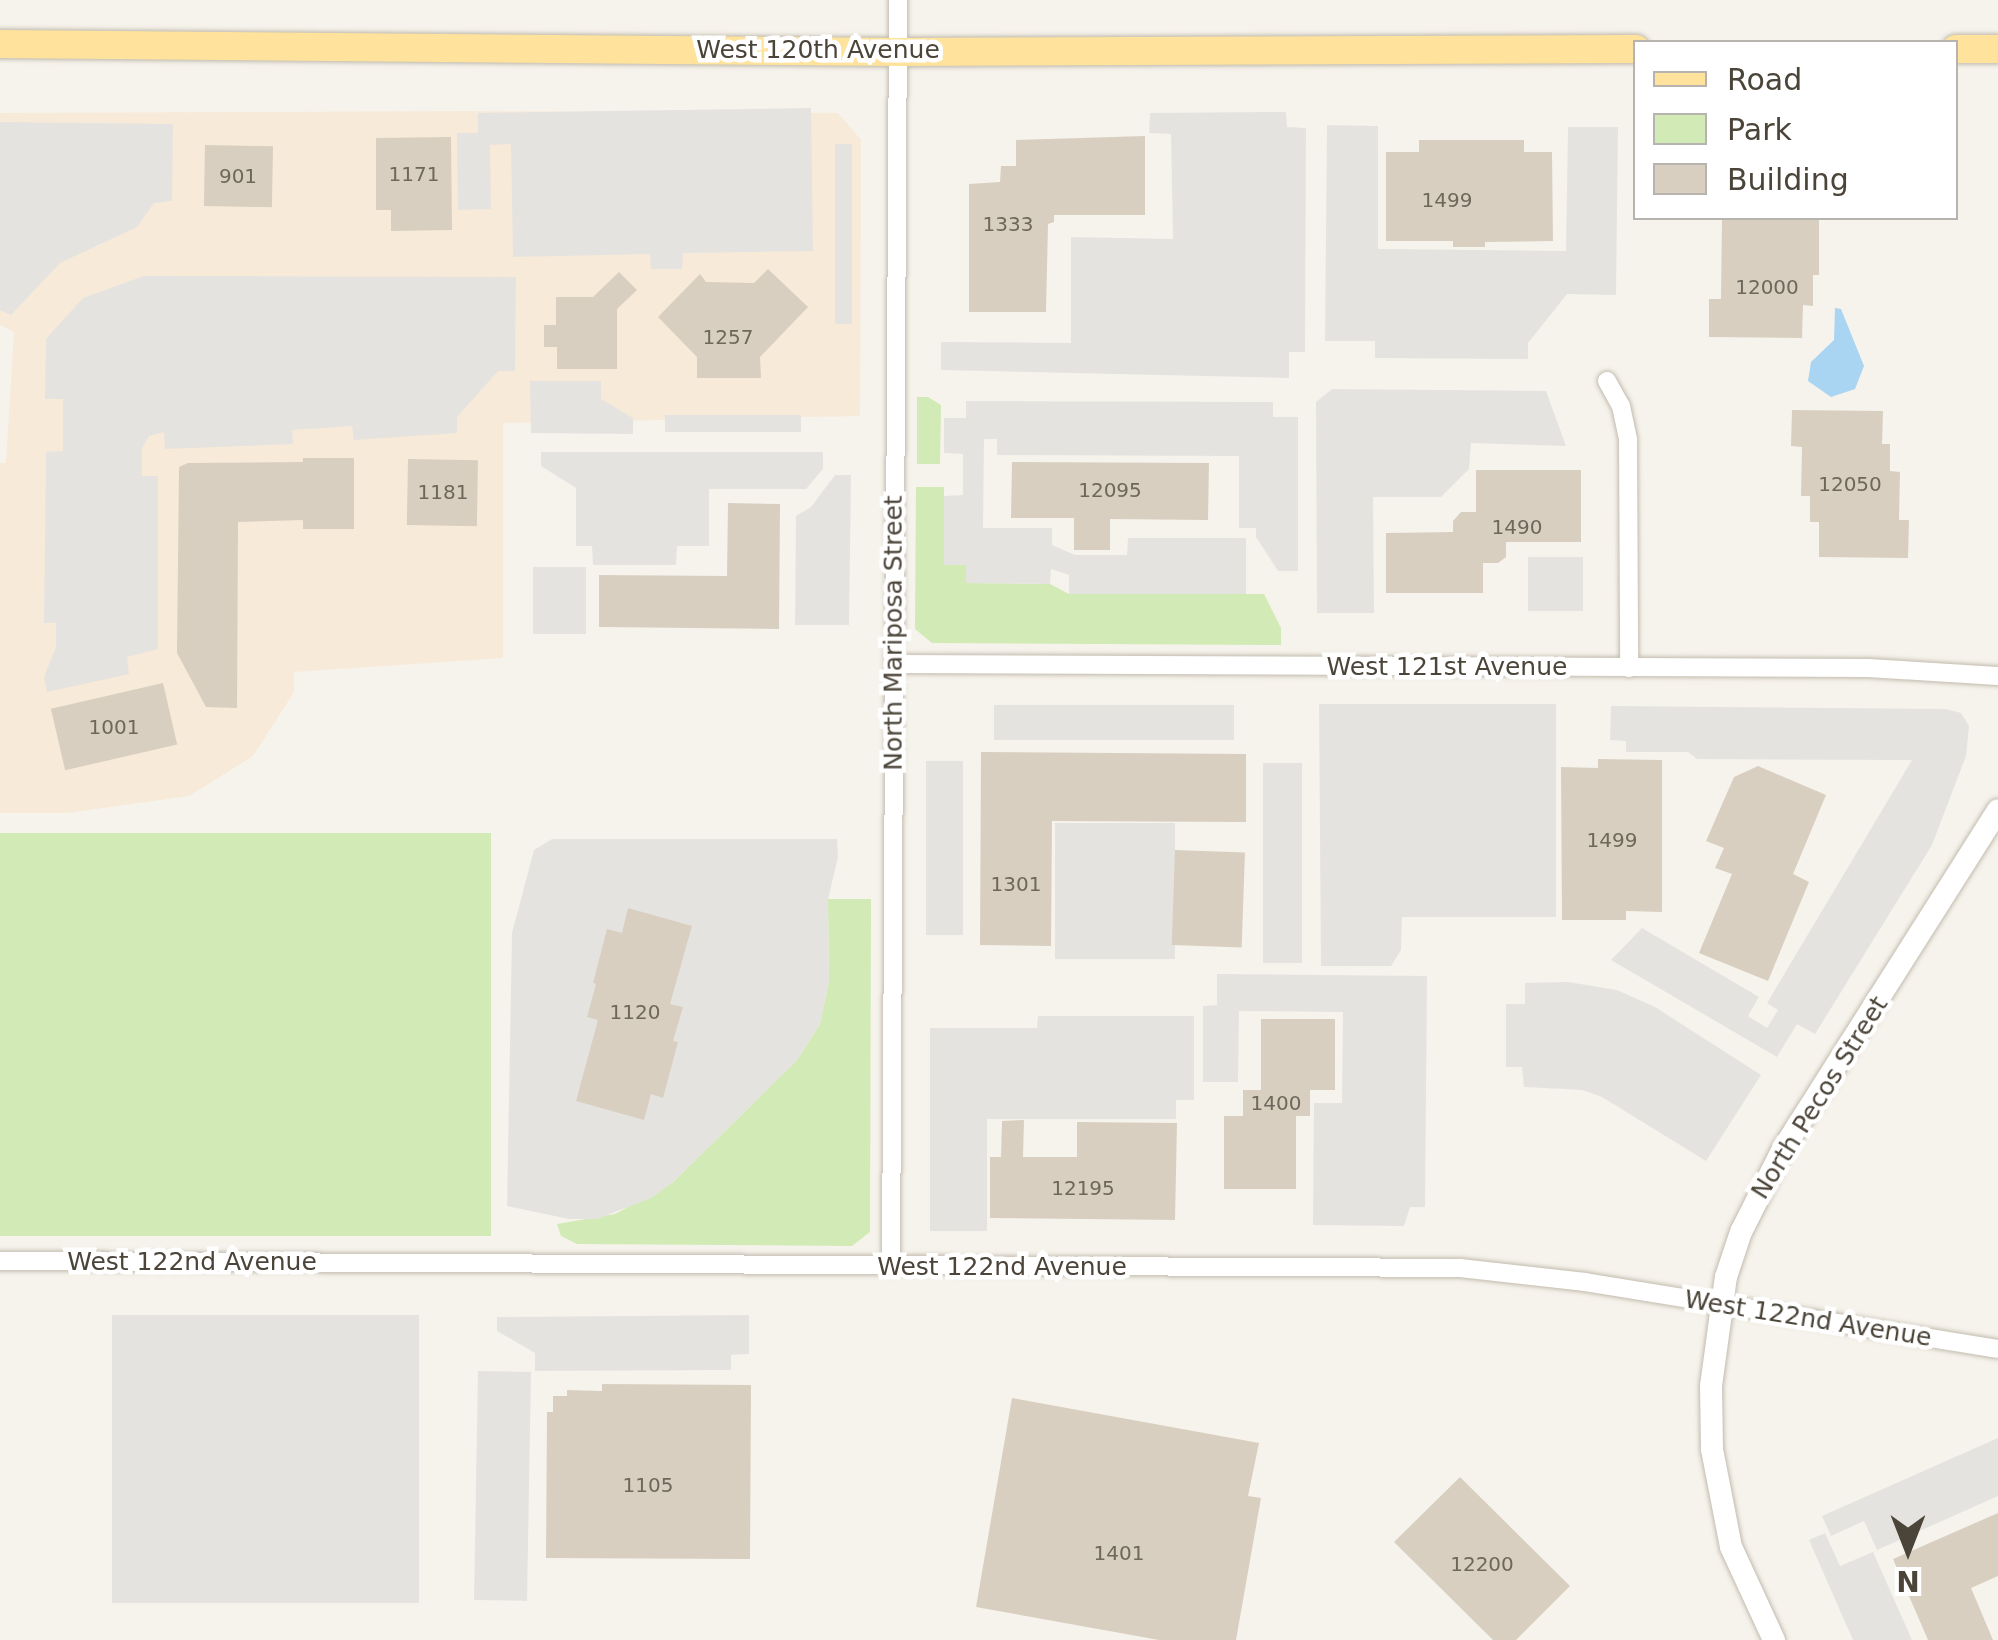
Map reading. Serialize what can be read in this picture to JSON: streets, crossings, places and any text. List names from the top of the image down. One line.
{"streets":{"main road":["West 120th Avenue"],"street":["North Mariposa Street","West 121st Avenue","North Pecos Street","West 122nd Avenue"]},"crossings":[["West 120th Avenue","North Mariposa Street"],["North Mariposa Street","West 121st Avenue"],["North Mariposa Street","West 122nd Avenue"],["North Pecos Street","West 122nd Avenue"]],"house_numbers":["1171","901","1499","1333","12000","1257","12050","12095","1181","1490","1001","1499","1301","1120","1400","12195","1105","1401","12200"],"legend":["Road","Park","Building"],"north":"bottom"}
